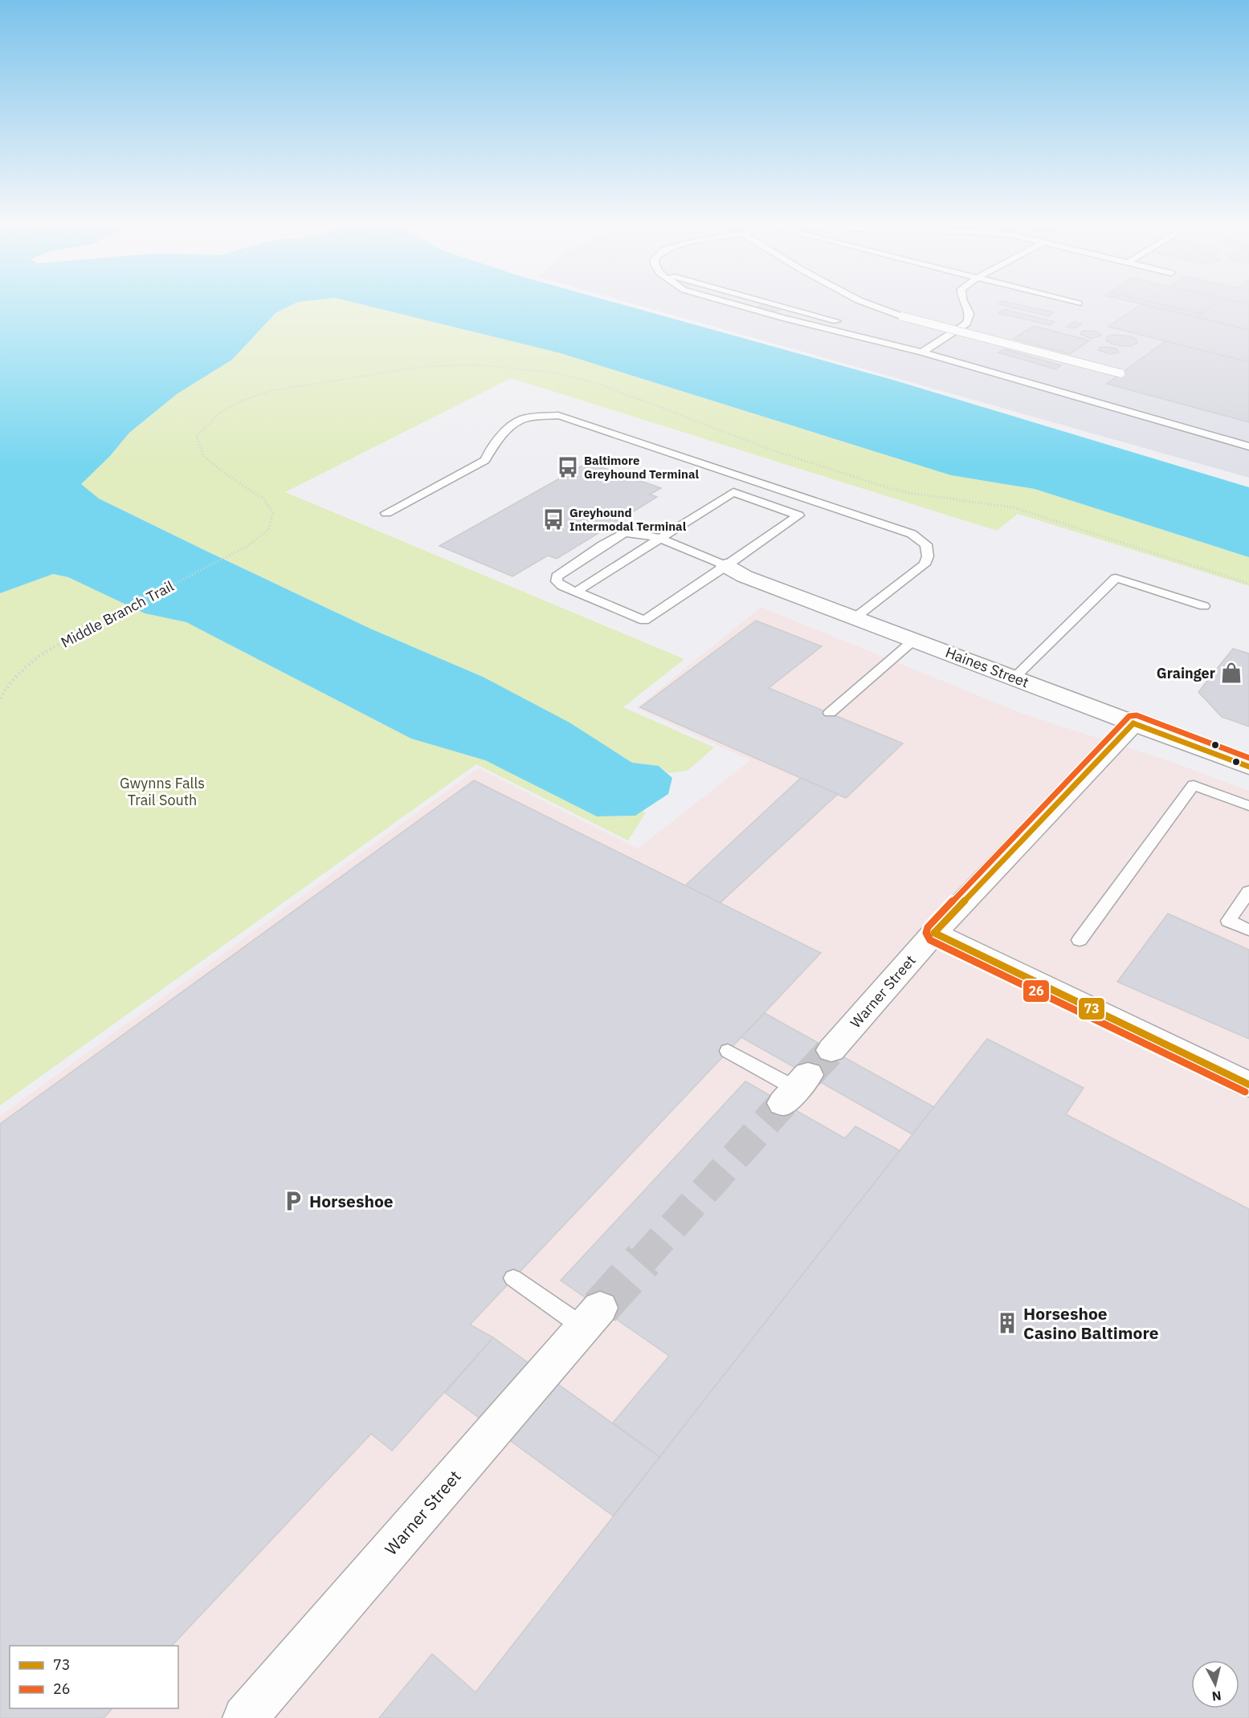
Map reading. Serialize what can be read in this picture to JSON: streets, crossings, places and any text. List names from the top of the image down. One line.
{"streets":{"street":["Haines Street","Warner Street"],"path":["Middle Branch Trail"]},"crossings":[["Haines Street","Warner Street"]],"parks":["Gwynns Falls Trail South"],"places":{"bus stop":["Baltimore Greyhound Terminal","Greyhound Intermodal Terminal"],"shop":["Grainger"],"parking":["Horseshoe"],"building":["Horseshoe Casino Baltimore"]},"lines":["transit line 26","transit line 73"],"legend":["73","26"],"north":"bottom"}
